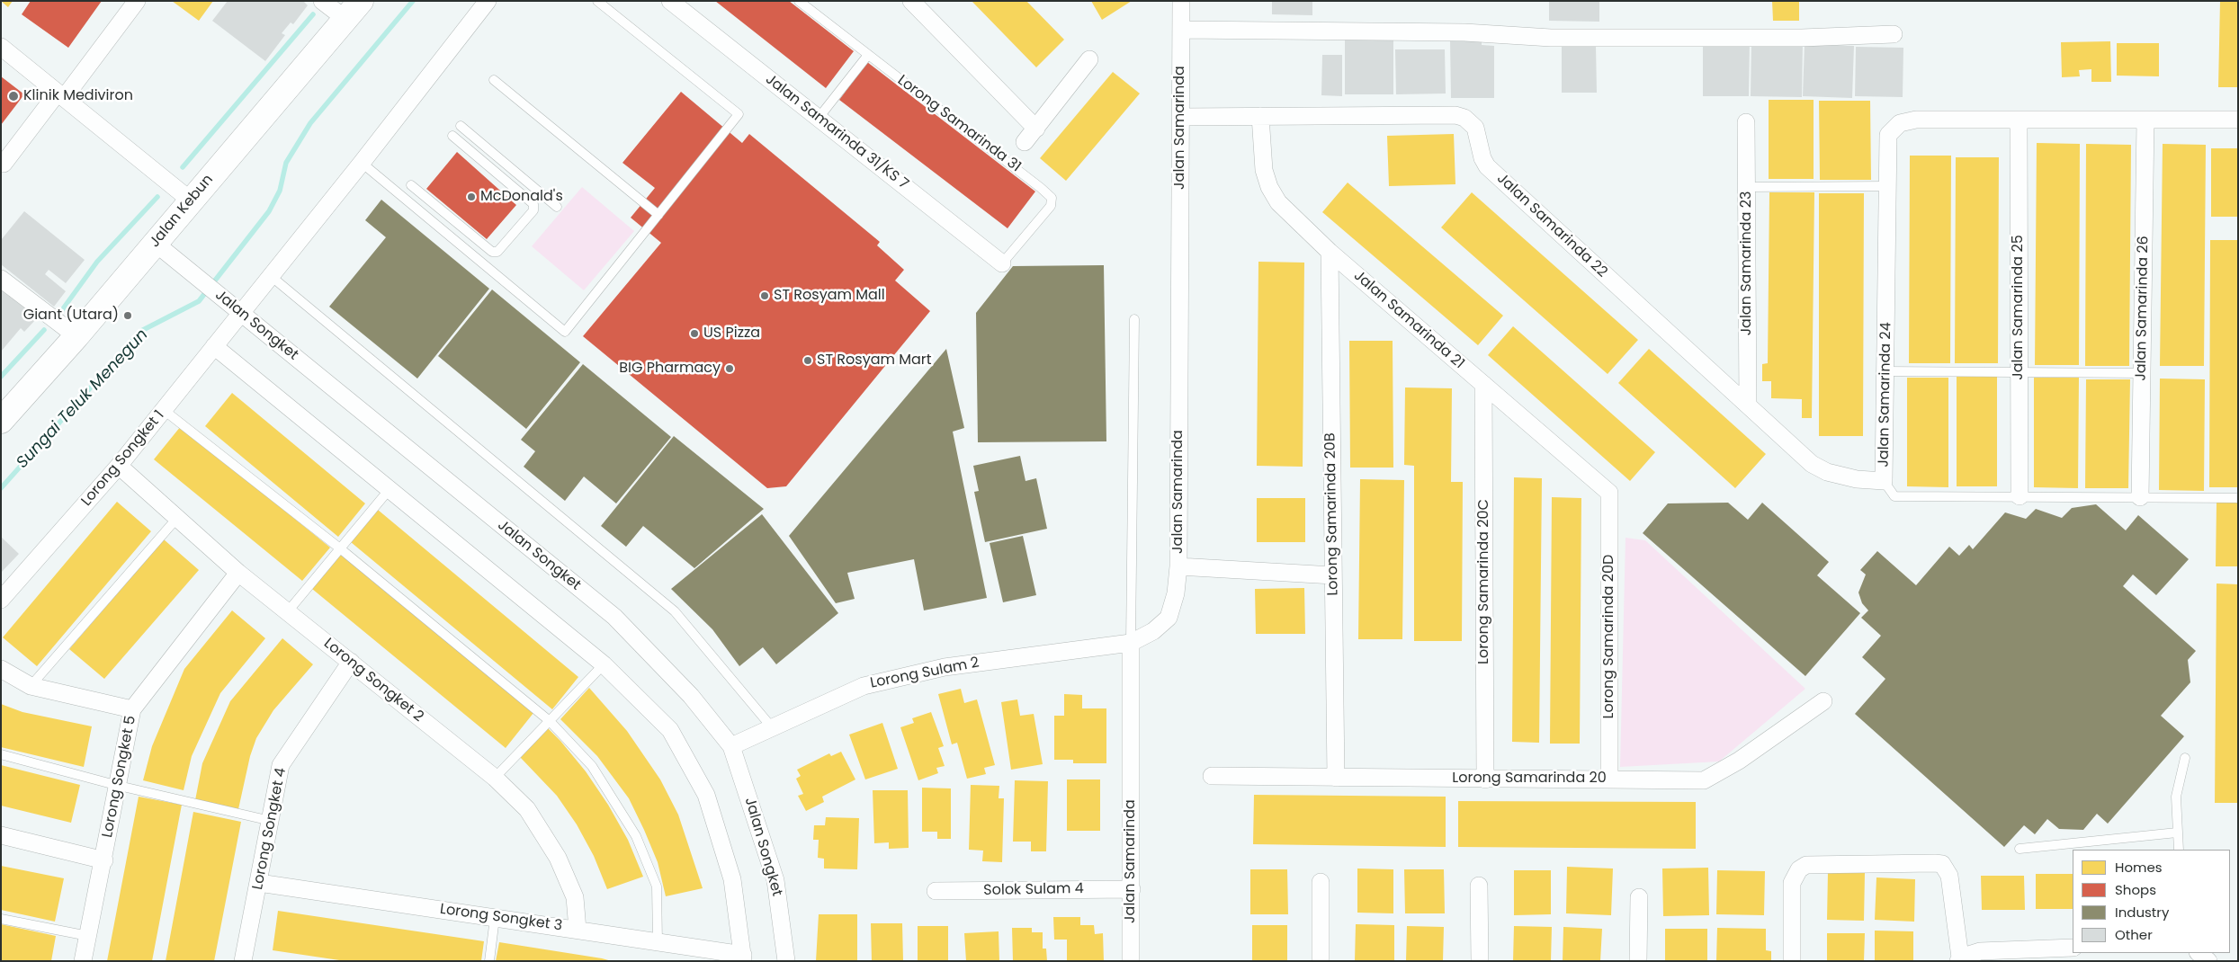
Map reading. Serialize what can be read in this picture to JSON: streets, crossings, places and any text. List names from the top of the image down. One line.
{"streets":{"main road":["Jalan Kebun"],"street":["Jalan Samarinda","Jalan Samarinda 31/KS 7","Jalan Samarinda 22","Jalan Samarinda 23","Jalan Samarinda 25","Jalan Samarinda 26","Jalan Samarinda 21","Jalan Songket","Jalan Samarinda 24","Lorong Songket 1","Lorong Samarinda 20B","Lorong Samarinda 20C","Lorong Samarinda 20D","Lorong Sulam 2","Lorong Songket 2","Lorong Songket 5","Lorong Samarinda 20","Lorong Songket 4","Solok Sulam 4","Lorong Songket 3"],"lane":["Lorong Samarinda 31"]},"crossings":[["Lorong Samarinda 31","Jalan Samarinda 31/KS 7"],["Jalan Samarinda","Jalan Samarinda 22"],["Jalan Samarinda","Lorong Sulam 2"],["Jalan Samarinda","Solok Sulam 4"],["Jalan Kebun","Jalan Songket"],["Jalan Samarinda 22","Jalan Samarinda 23"],["Jalan Samarinda 22","Jalan Samarinda 21"],["Jalan Samarinda 22","Jalan Samarinda 24"],["Jalan Samarinda 25","Jalan Samarinda 24"],["Jalan Samarinda 26","Jalan Samarinda 24"],["Jalan Samarinda 21","Lorong Samarinda 20B"],["Jalan Samarinda 21","Lorong Samarinda 20C"],["Jalan Samarinda 21","Lorong Samarinda 20D"],["Jalan Songket","Lorong Songket 1"],["Jalan Songket","Lorong Sulam 2"],["Lorong Songket 1","Lorong Songket 2"],["Lorong Samarinda 20B","Lorong Samarinda 20"],["Lorong Samarinda 20C","Lorong Samarinda 20"],["Lorong Samarinda 20D","Lorong Samarinda 20"],["Lorong Songket 2","Lorong Songket 5"],["Lorong Songket 2","Lorong Songket 4"],["Lorong Songket 2","Lorong Songket 3"],["Lorong Songket 4","Lorong Songket 3"]],"water":["Sungai Teluk Menegun"],"places":["Klinik Mediviron","McDonald's","ST Rosyam Mall","Giant (Utara)","US Pizza","ST Rosyam Mart","BIG Pharmacy"],"legend":["Homes","Shops","Industry","Other"]}
